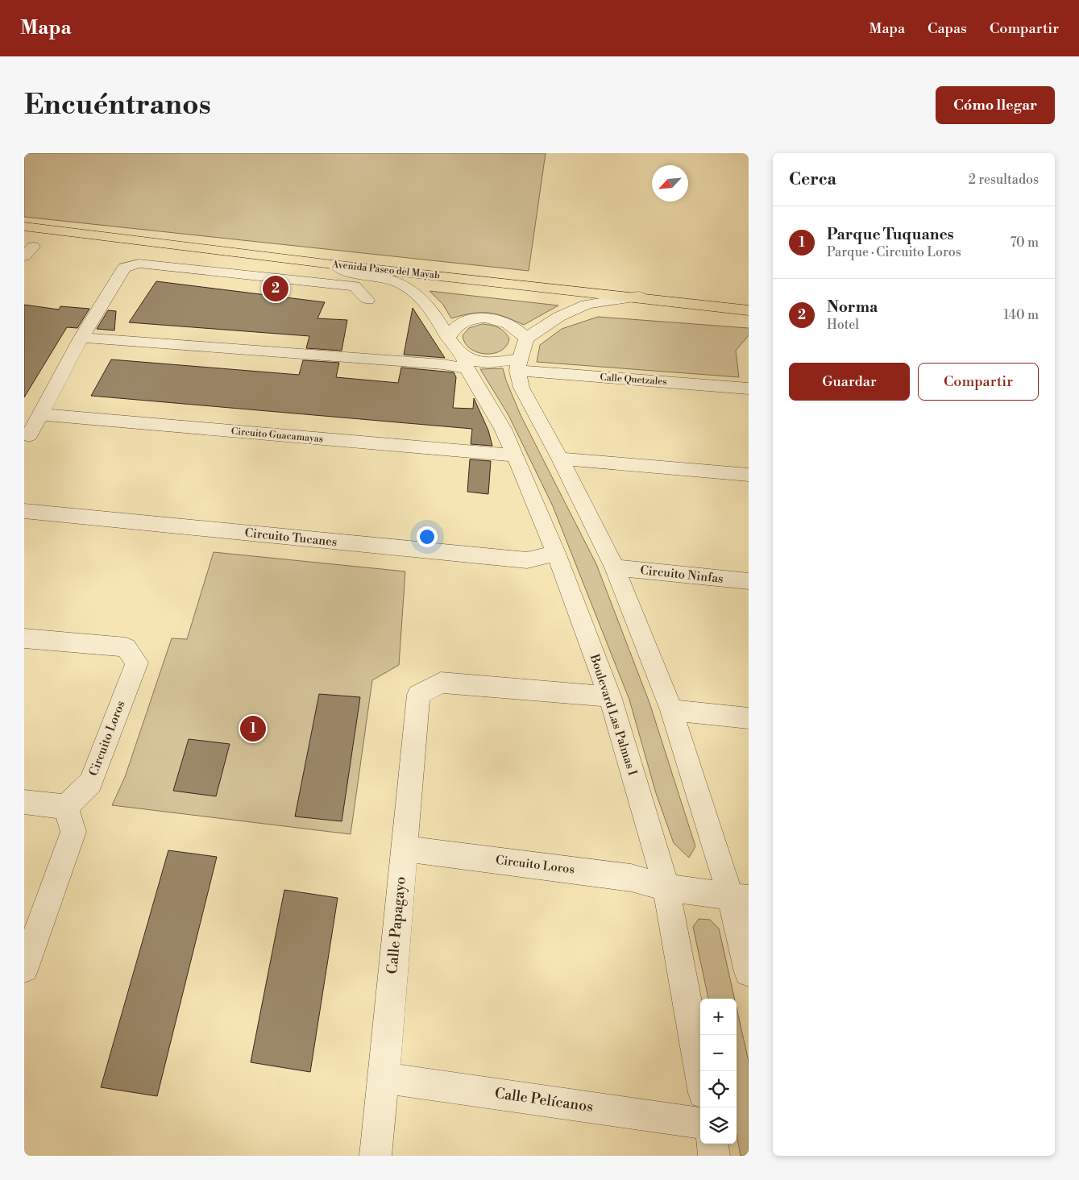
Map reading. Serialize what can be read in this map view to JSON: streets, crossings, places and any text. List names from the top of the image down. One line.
{"streets":{"main road":["Avenida Paseo del Mayab"],"street":["Calle Quetzales","Circuito Guacamayas","Circuito Tucanes","Circuito Ninfas","Boulevard Las Palmas I","Circuito Loros","Calle Papagayo","Calle Pelícanos"]},"crossings":[["Avenida Paseo del Mayab","Boulevard Las Palmas I"],["Circuito Guacamayas","Boulevard Las Palmas I"],["Circuito Tucanes","Boulevard Las Palmas I"],["Boulevard Las Palmas I","Circuito Loros"],["Boulevard Las Palmas I","Calle Papagayo"],["Circuito Loros","Calle Papagayo"],["Calle Papagayo","Calle Pelícanos"]],"north":"bottom left","page":{"header":"Mapa","nav":["Mapa","Capas","Compartir"],"buttons":["Cómo llegar",["Guardar","Compartir"]],"title":"Encuéntranos","heading":["Cerca","2 resultados"],"list":[{"mark":"1","name":"Parque Tuquanes","note":"Parque · Circuito Loros","value":"70 m"},{"mark":"2","name":"Norma","note":"Hotel","value":"140 m"}],"pins":["2","1"],"map_buttons":["+","−"]}}
